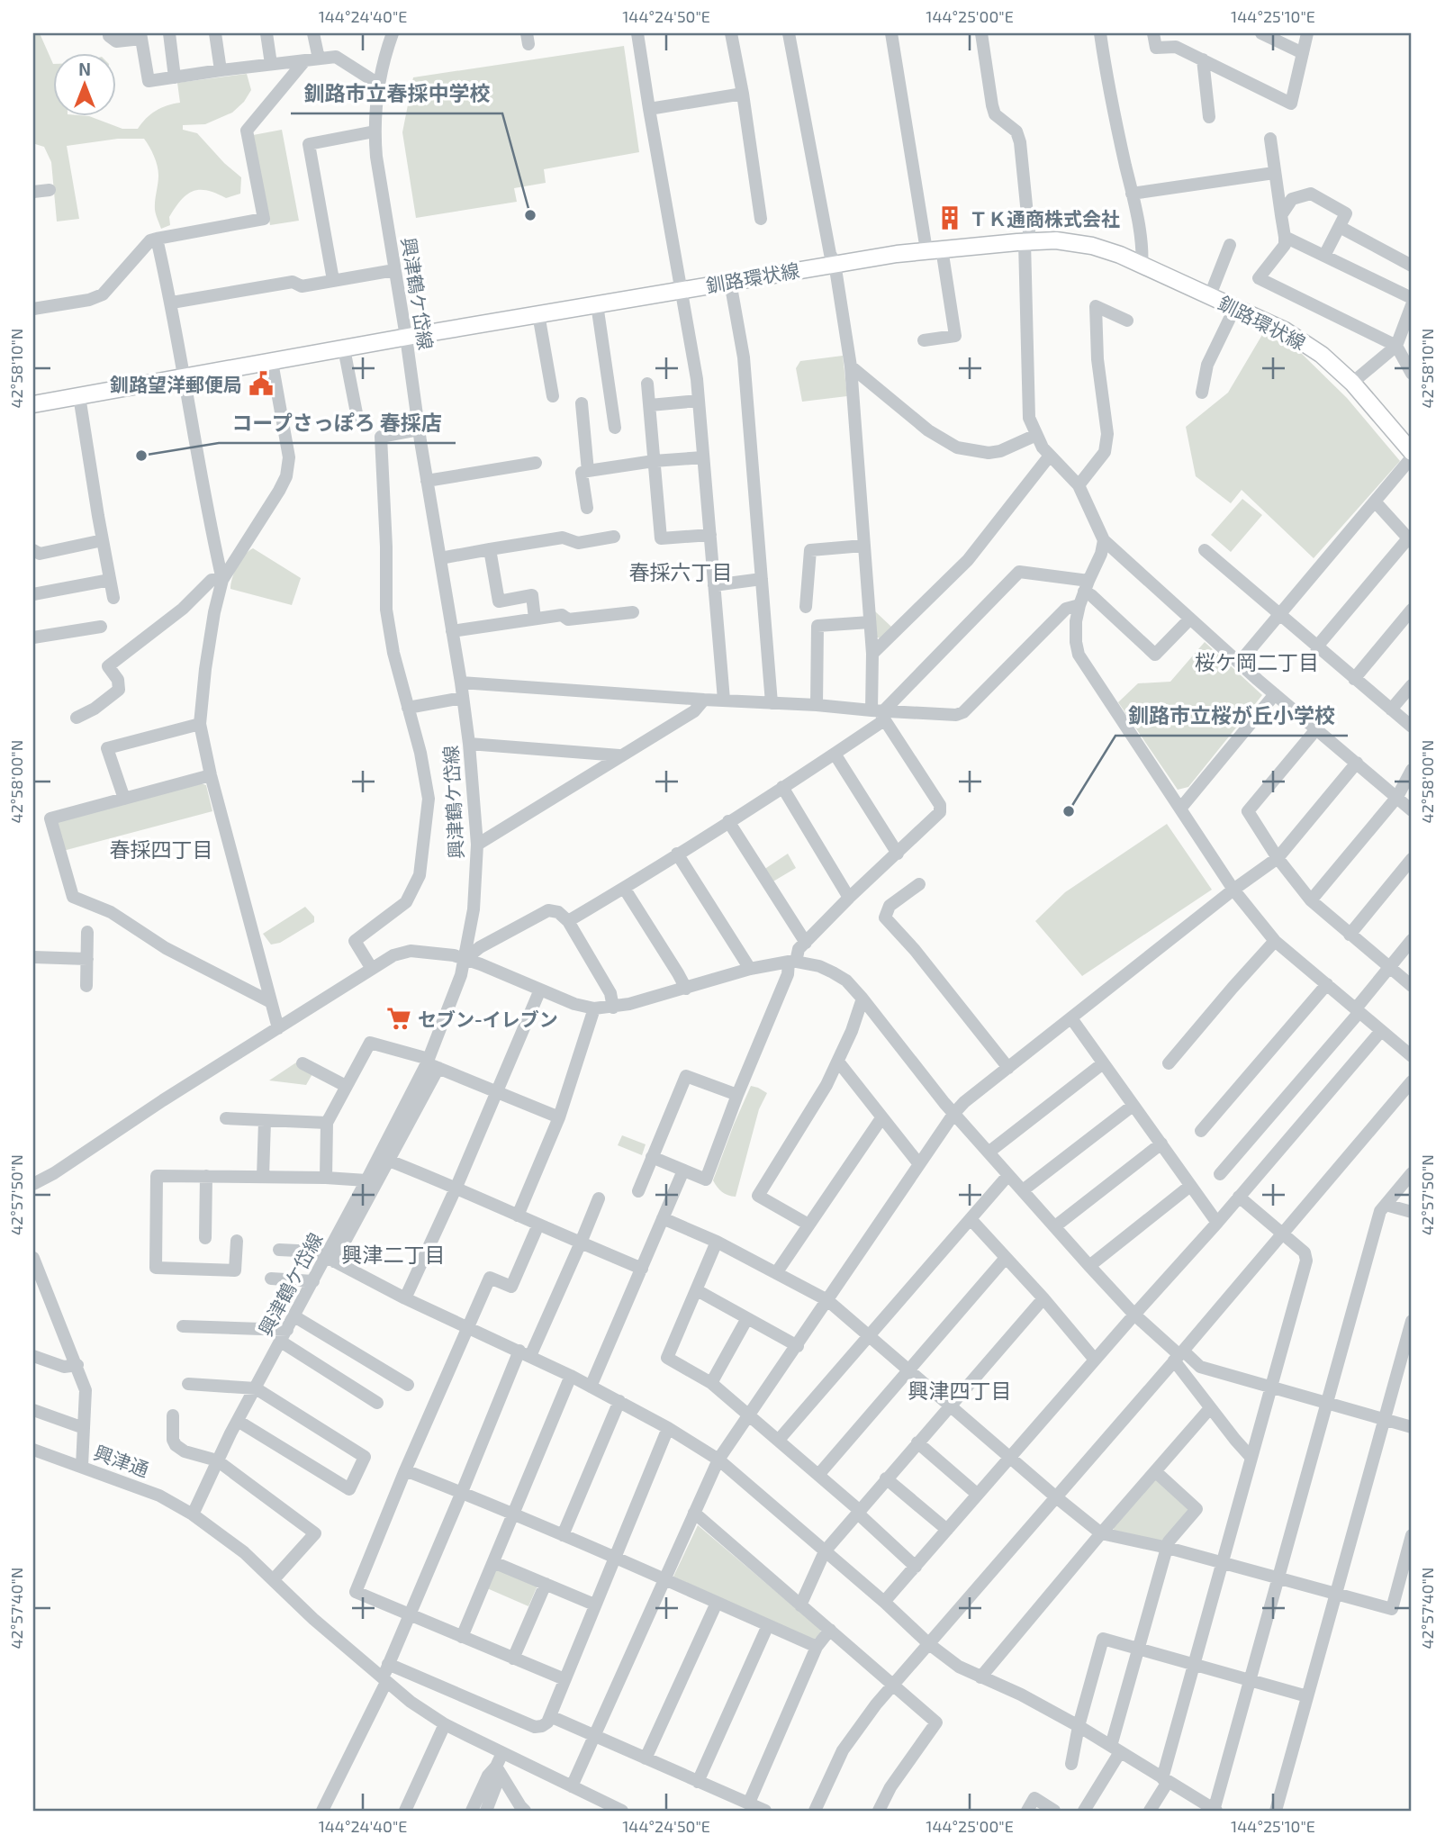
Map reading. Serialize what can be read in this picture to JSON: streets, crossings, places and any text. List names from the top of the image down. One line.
{"streets":{"main road":["釧路環状線"],"street":["興津鶴ケ岱線","興津通"]},"crossings":[["釧路環状線","興津鶴ケ岱線"],["興津鶴ケ岱線","興津通"]],"districts":["春採六丁目","桜ケ岡二丁目","春採四丁目","興津二丁目","興津四丁目"],"places":{"other":["釧路市立春採中学校","コープさっぽろ 春採店","釧路市立桜が丘小学校"],"building":["ＴＫ通商株式会社"],"public building":["釧路望洋郵便局"],"supermarket":["セブン-イレブン"]},"north":"top","coordinates":["144°24'40\"E","144°24'50\"E","144°25'00\"E","144°25'10\"E","42°58'10\"N","42°58'00\"N","42°57'50\"N","42°57'40\"N"]}
